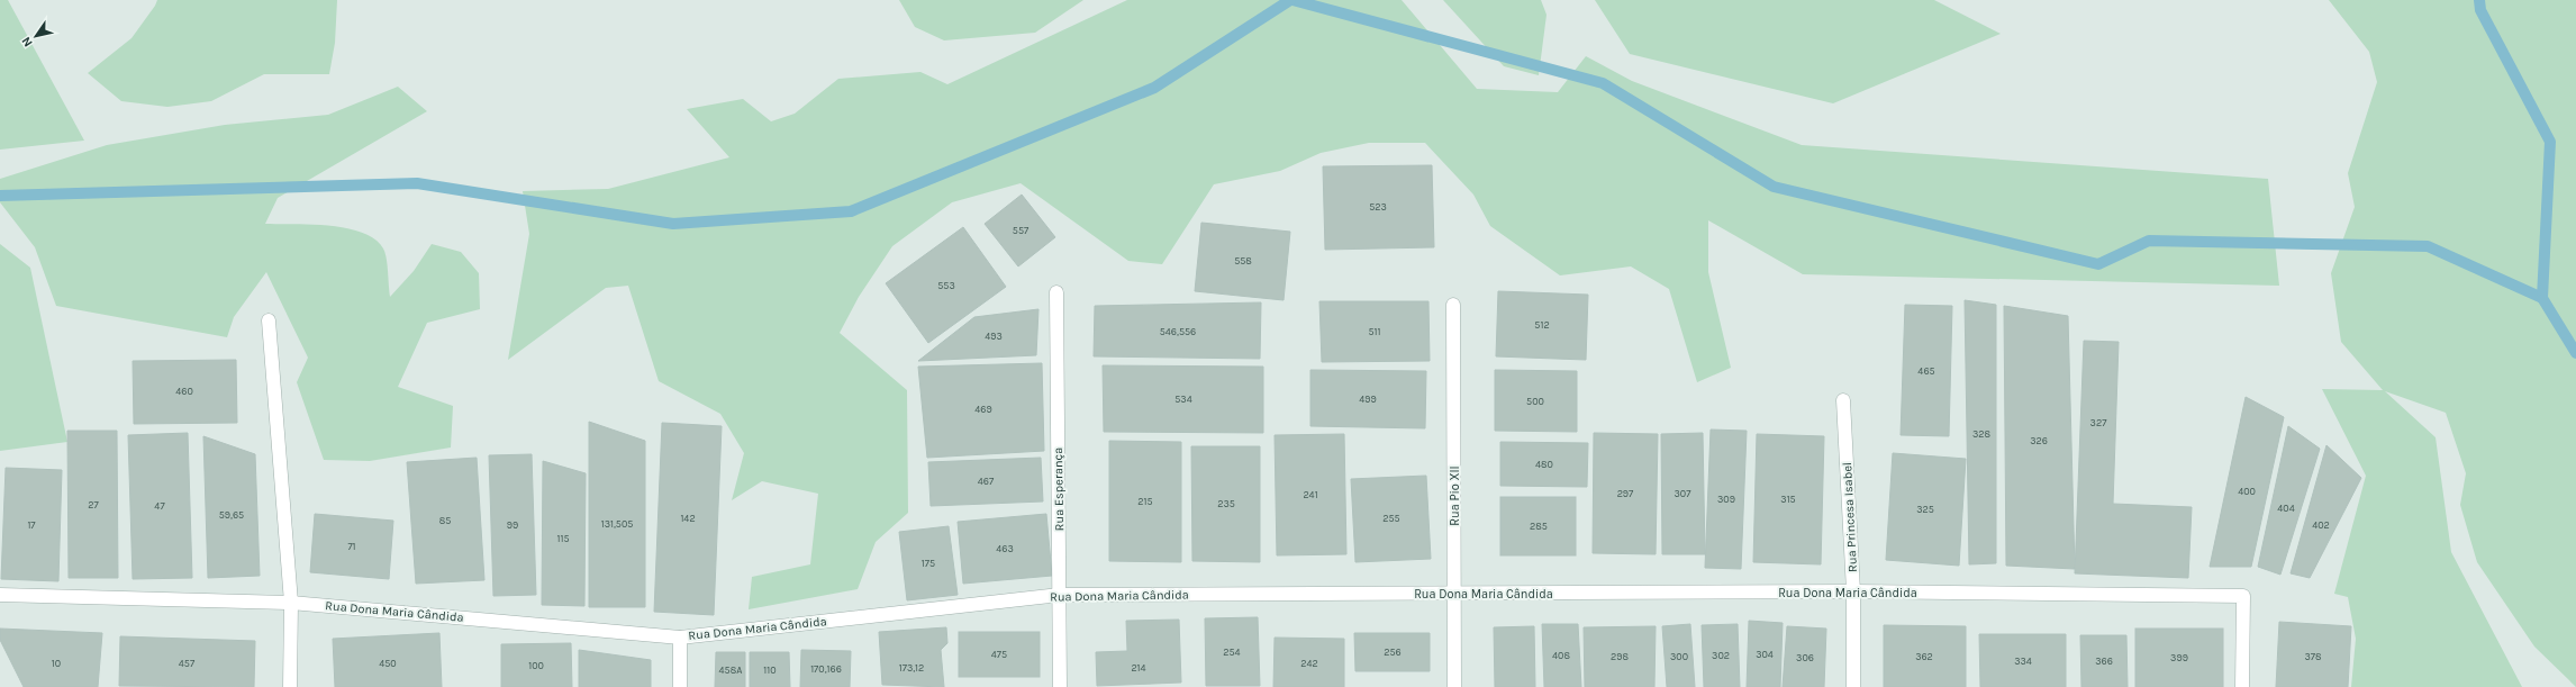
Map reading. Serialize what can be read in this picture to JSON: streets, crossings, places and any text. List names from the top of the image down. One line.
{"streets":{"street":["Rua Esperança","Rua Pio XII","Rua Princesa Isabel","Rua Dona Maria Cândida"]},"crossings":[["Rua Esperança","Rua Dona Maria Cândida"],["Rua Pio XII","Rua Dona Maria Cândida"],["Rua Princesa Isabel","Rua Dona Maria Cândida"]],"house_numbers":["523","557","558","553","512","546,556","511","493","465","460","534","499","500","469","327","328","326","480","467","400","297","307","241","309","315","215","235","27","47","404","325","59,65","142","255","85","131,505","17","99","402","285","115","71","463","175","254","256","475","304","408","302","298","300","362","378","306","399","334","366","10","457","450","242","100","173,12","214","170,166","458A","110"],"north":"bottom left"}
